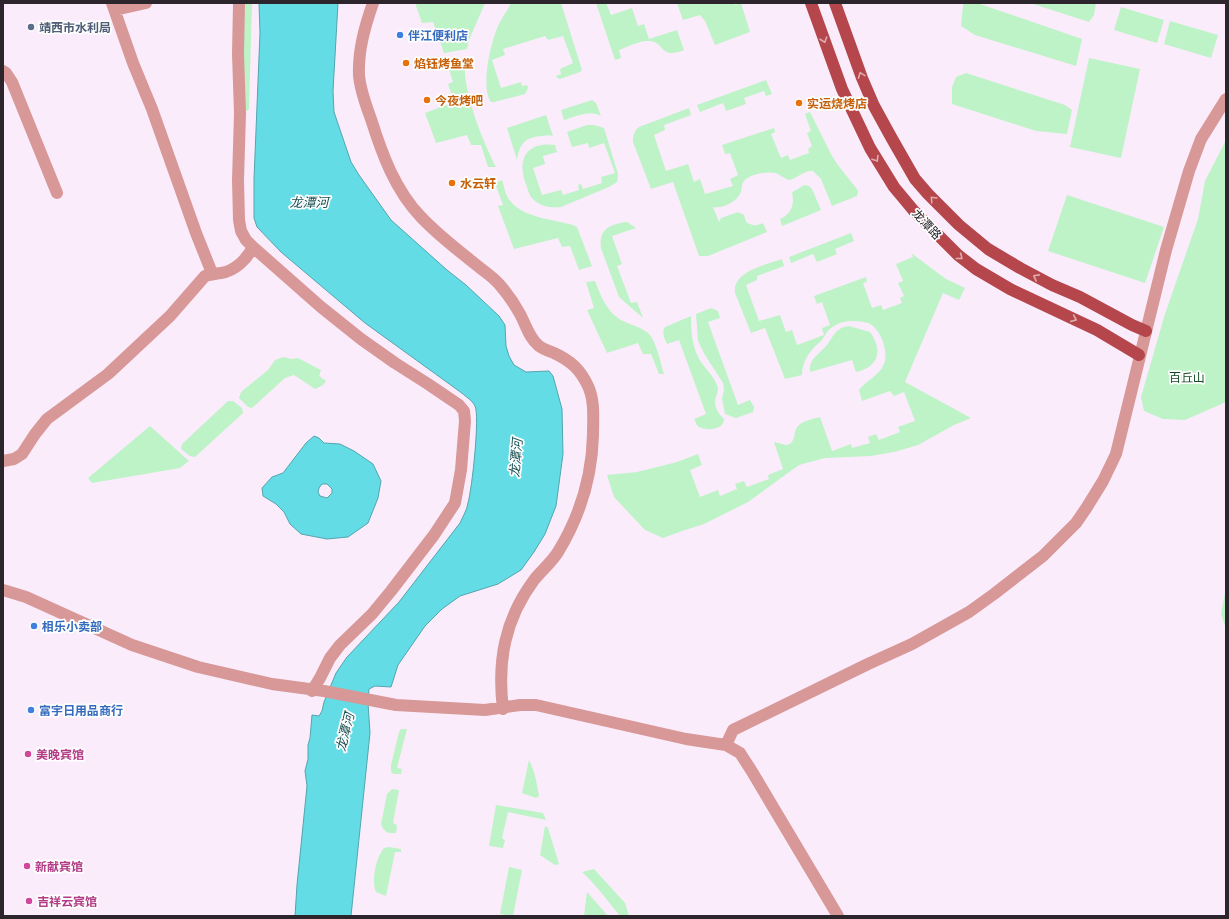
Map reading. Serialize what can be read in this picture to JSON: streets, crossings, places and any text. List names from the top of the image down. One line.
{"streets":{"main road":["龙潭路"]},"water":["龙潭河"],"parks":["百丘山"],"places":["靖西市水利局","伴江便利店","焰钰烤鱼堂","今夜烤吧","实运烧烤店","水云轩","相乐小卖部","富宇日用品商行","美晚宾馆","新献宾馆","吉祥云宾馆"]}
